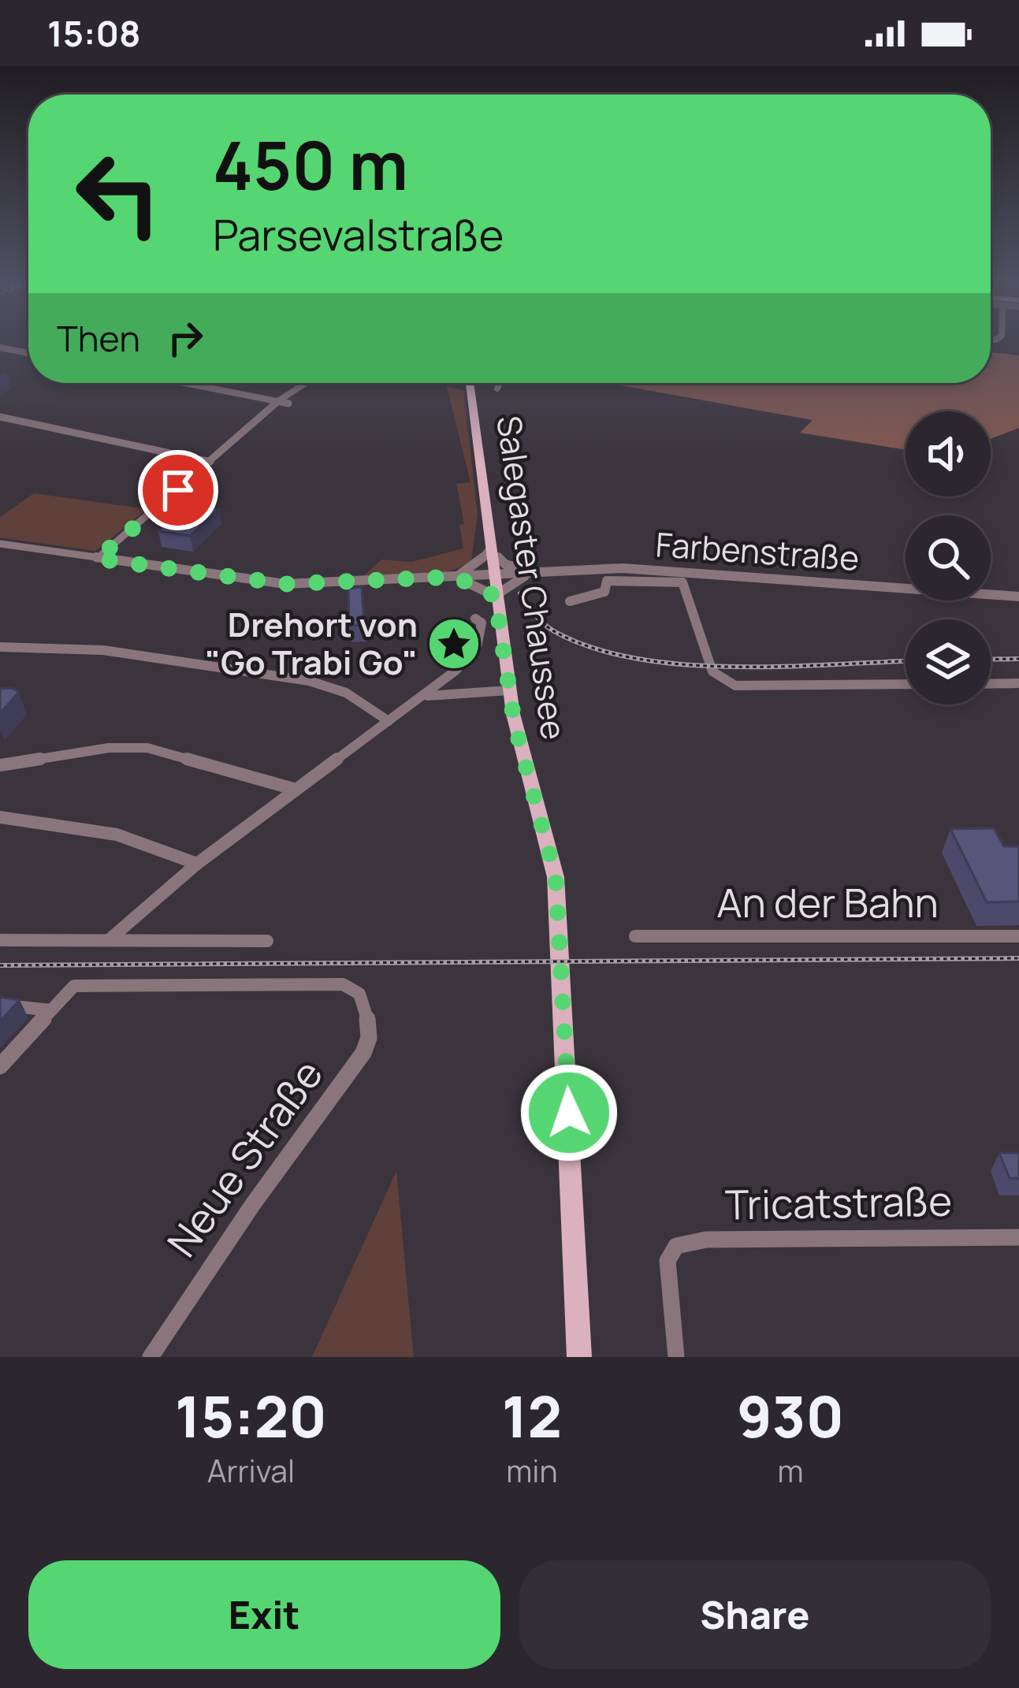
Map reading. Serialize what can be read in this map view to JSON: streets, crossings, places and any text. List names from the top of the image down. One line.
{"streets":{"main road":["Salegaster Chaussee"],"street":["Farbenstraße","An der Bahn","Neue Straße","Tricatstraße"]},"crossings":[["Farbenstraße","Salegaster Chaussee"]],"places":{"place":["Drehort von \"Go Trabi Go\""]},"page":{"status":"15:08","turn":["450 m","Parsevalstraße"],"then":"Then","eta":["15:20","Arrival","12","min","930","m"],"buttons":["Exit","Share"]}}
